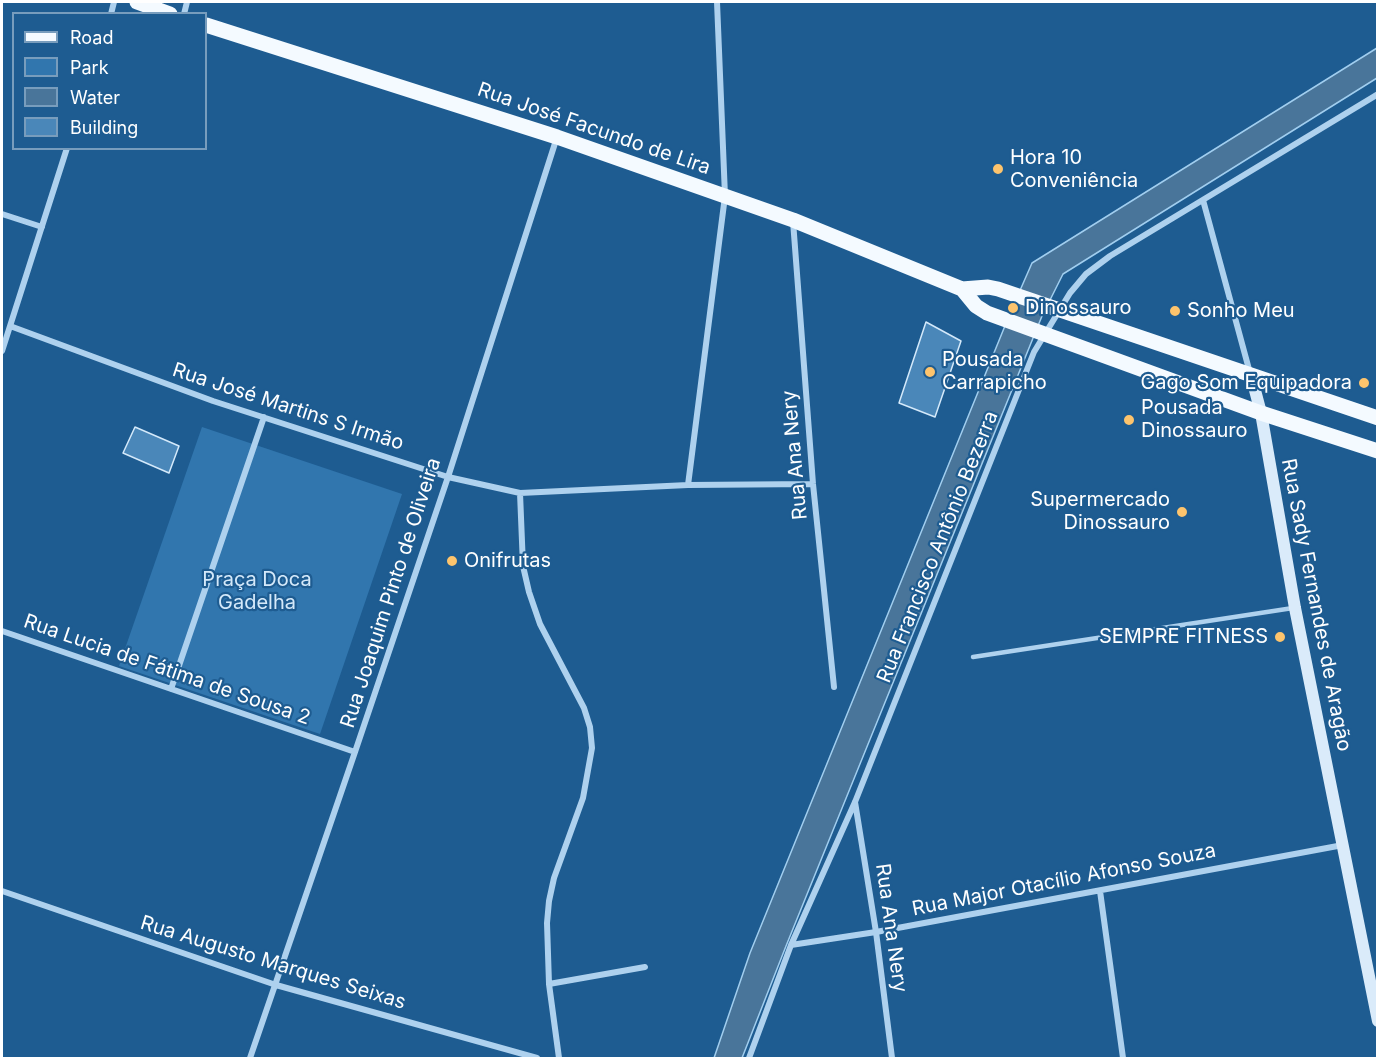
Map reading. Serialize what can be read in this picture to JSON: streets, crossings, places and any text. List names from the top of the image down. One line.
{"streets":{"main road":["Rua José Facundo de Lira"],"street":["Rua José Martins S Irmão","Rua Ana Nery","Rua Francisco Antônio Bezerra","Rua Joaquim Pinto de Oliveira","Rua Sady Fernandes de Aragão","Rua Lucia de Fátima de Sousa 2","Rua Major Otacílio Afonso Souza","Rua Augusto Marques Seixas"]},"crossings":[["Rua José Facundo de Lira","Rua Ana Nery"],["Rua José Facundo de Lira","Rua Francisco Antônio Bezerra"],["Rua José Facundo de Lira","Rua Joaquim Pinto de Oliveira"],["Rua José Facundo de Lira","Rua Sady Fernandes de Aragão"],["Rua José Martins S Irmão","Rua Ana Nery"],["Rua José Martins S Irmão","Rua Joaquim Pinto de Oliveira"],["Rua Ana Nery","Rua Francisco Antônio Bezerra"],["Rua Ana Nery","Rua Major Otacílio Afonso Souza"],["Rua Francisco Antônio Bezerra","Rua Sady Fernandes de Aragão"],["Rua Francisco Antônio Bezerra","Rua Major Otacílio Afonso Souza"],["Rua Joaquim Pinto de Oliveira","Rua Lucia de Fátima de Sousa 2"],["Rua Joaquim Pinto de Oliveira","Rua Augusto Marques Seixas"],["Rua Sady Fernandes de Aragão","Rua Major Otacílio Afonso Souza"]],"parks":["Praça Doca Gadelha"],"places":["Hora 10 Conveniência","Dinossauro","Sonho Meu","Pousada Carrapicho","Gago Som Equipadora","Pousada Dinossauro","Supermercado Dinossauro","Onifrutas","SEMPRE FITNESS"],"legend":["Road","Park","Water","Building"]}
